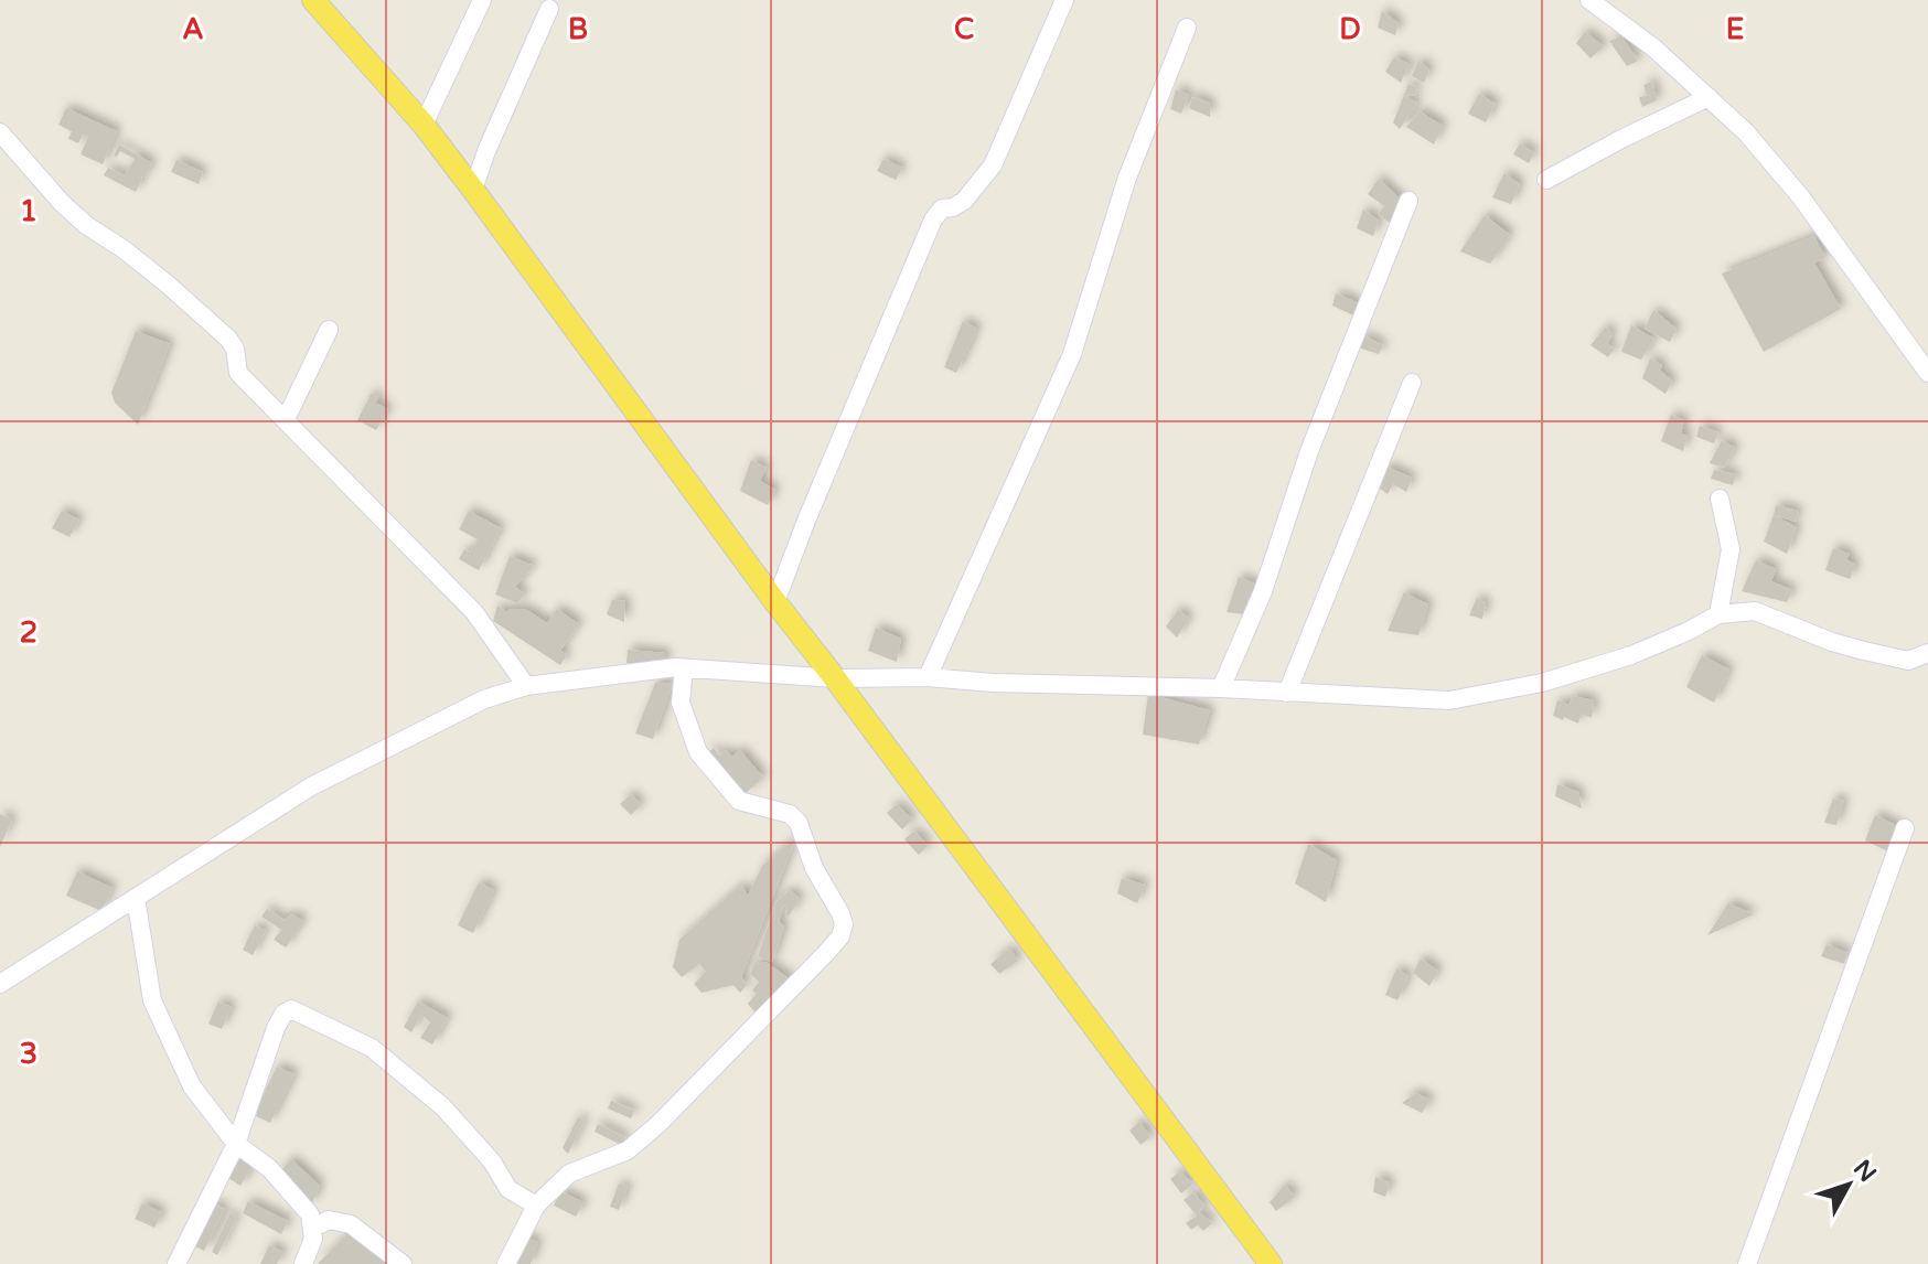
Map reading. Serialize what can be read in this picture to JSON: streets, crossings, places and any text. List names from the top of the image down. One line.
{"north":"top right","grid":{"columns":["A","B","C","D","E"],"rows":["1","2","3"]}}
